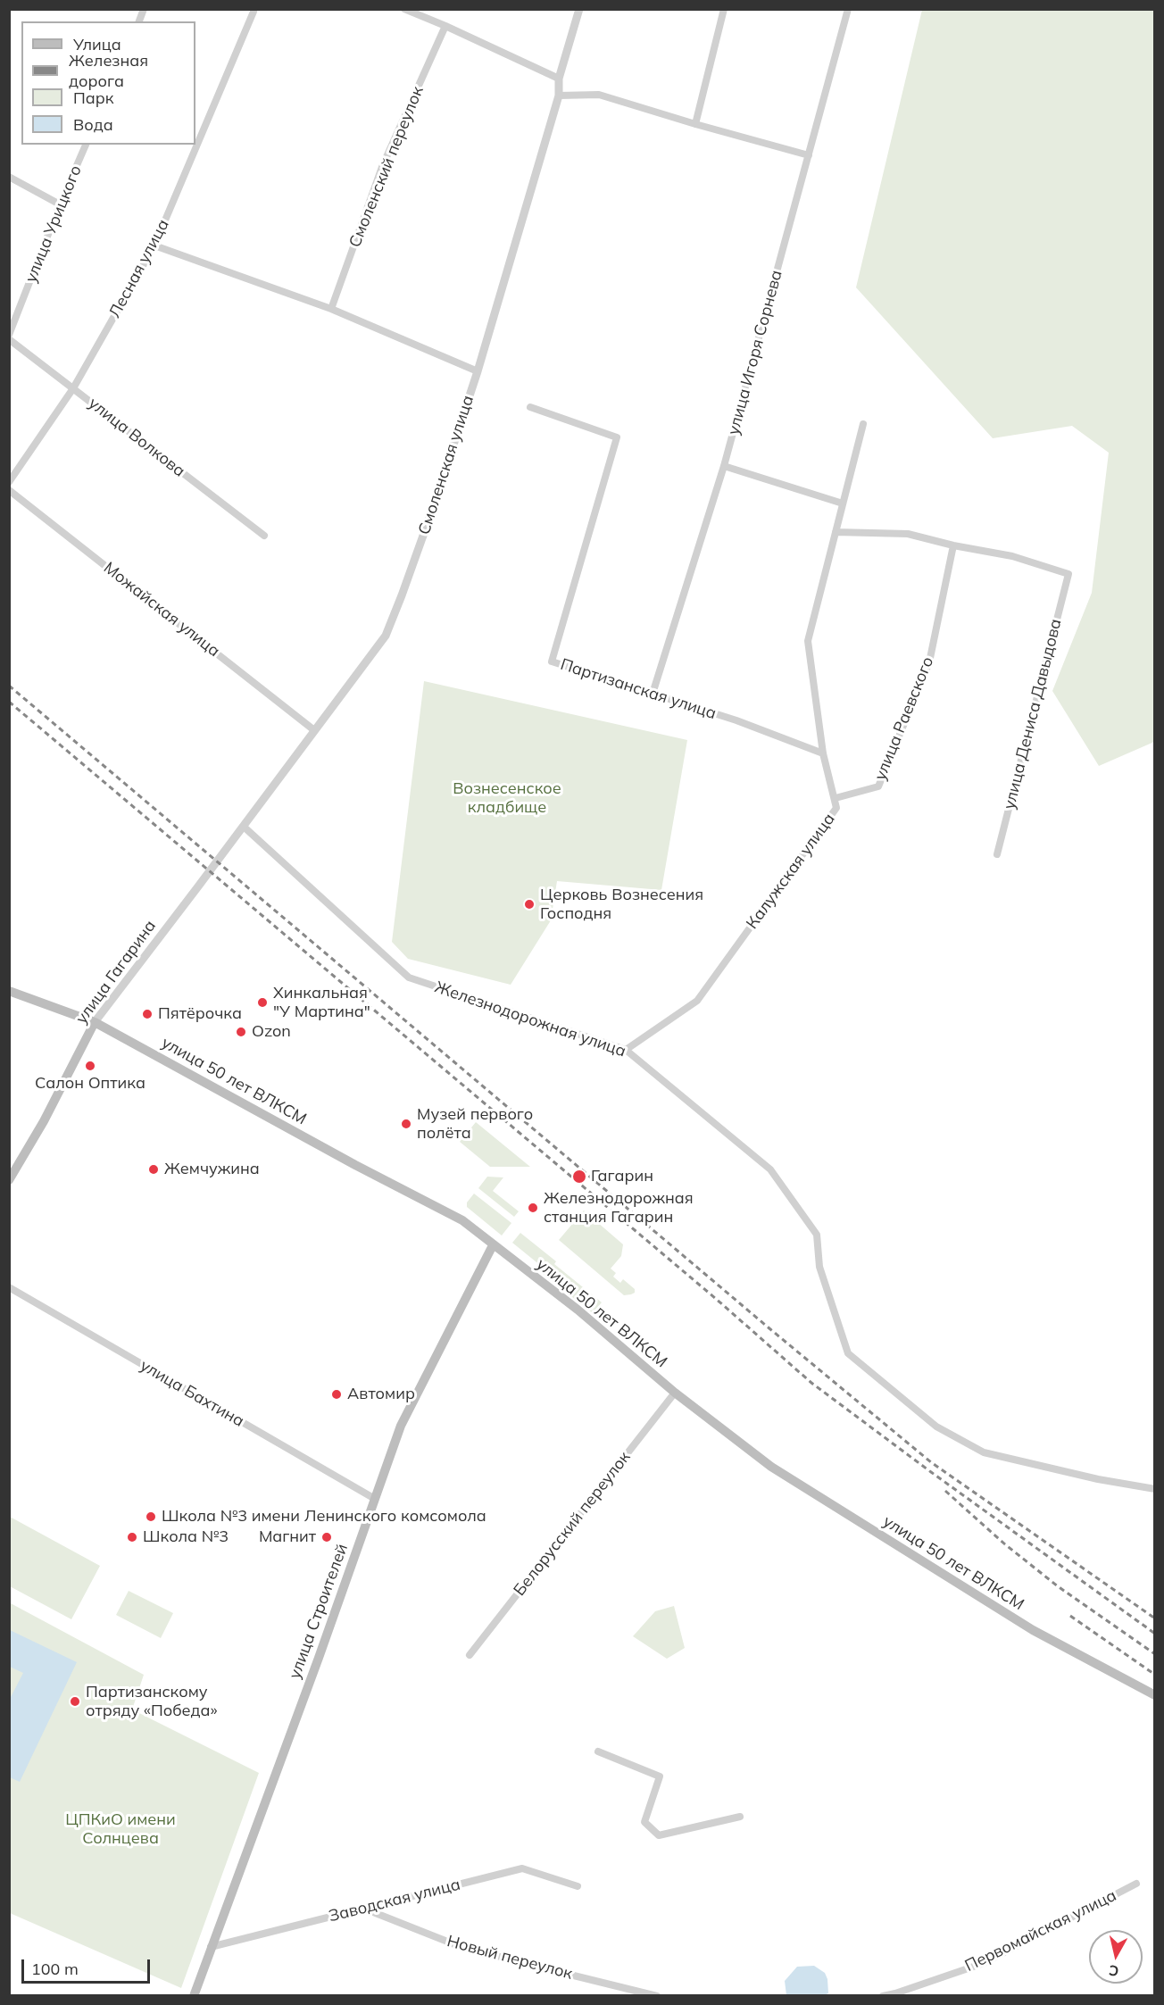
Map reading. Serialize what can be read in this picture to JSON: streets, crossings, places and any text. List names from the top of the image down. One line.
{"streets":{"main road":["улица Гагарина","улица 50 лет ВЛКСМ","улица Строителей"],"street":["Смоленский переулок","улица Урицкого","Лесная улица","улица Игоря Сорнева","улица Волкова","Смоленская улица","Можайская улица","Партизанская улица","улица Дениса Давыдова","улица Раевского","Калужская улица","Железнодорожная улица","улица Бахтина","Белорусский переулок","Заводская улица","Первомайская улица","Новый переулок"]},"crossings":[["Лесная улица","улица Волкова"],["улица Игоря Сорнева","Партизанская улица"],["Смоленская улица","Можайская улица"],["Смоленская улица","улица Гагарина"],["Смоленская улица","Железнодорожная улица"],["Партизанская улица","Калужская улица"],["улица Дениса Давыдова","улица Раевского"],["улица Раевского","Калужская улица"],["Калужская улица","Железнодорожная улица"],["улица Гагарина","улица 50 лет ВЛКСМ"],["улица 50 лет ВЛКСМ","Белорусский переулок"],["улица 50 лет ВЛКСМ","улица Строителей"],["улица Бахтина","улица Строителей"],["улица Строителей","Заводская улица"],["Заводская улица","Новый переулок"]],"parks":["Вознесенское кладбище","ЦПКиО имени Солнцева"],"places":["Церковь Вознесения Господня","Хинкальная \"У Мартина\"","Пятёрочка","Ozon","Салон Оптика","Музей первого полёта","Жемчужина","Гагарин","Железнодорожная станция Гагарин","Автомир","Школа №3 имени Ленинского комсомола","Школа №3","Магнит","Партизанскому отряду «Победа»"],"legend":["Улица","Железная дорога","Парк","Вода"],"scale_bar":"100 m","north":"bottom"}
